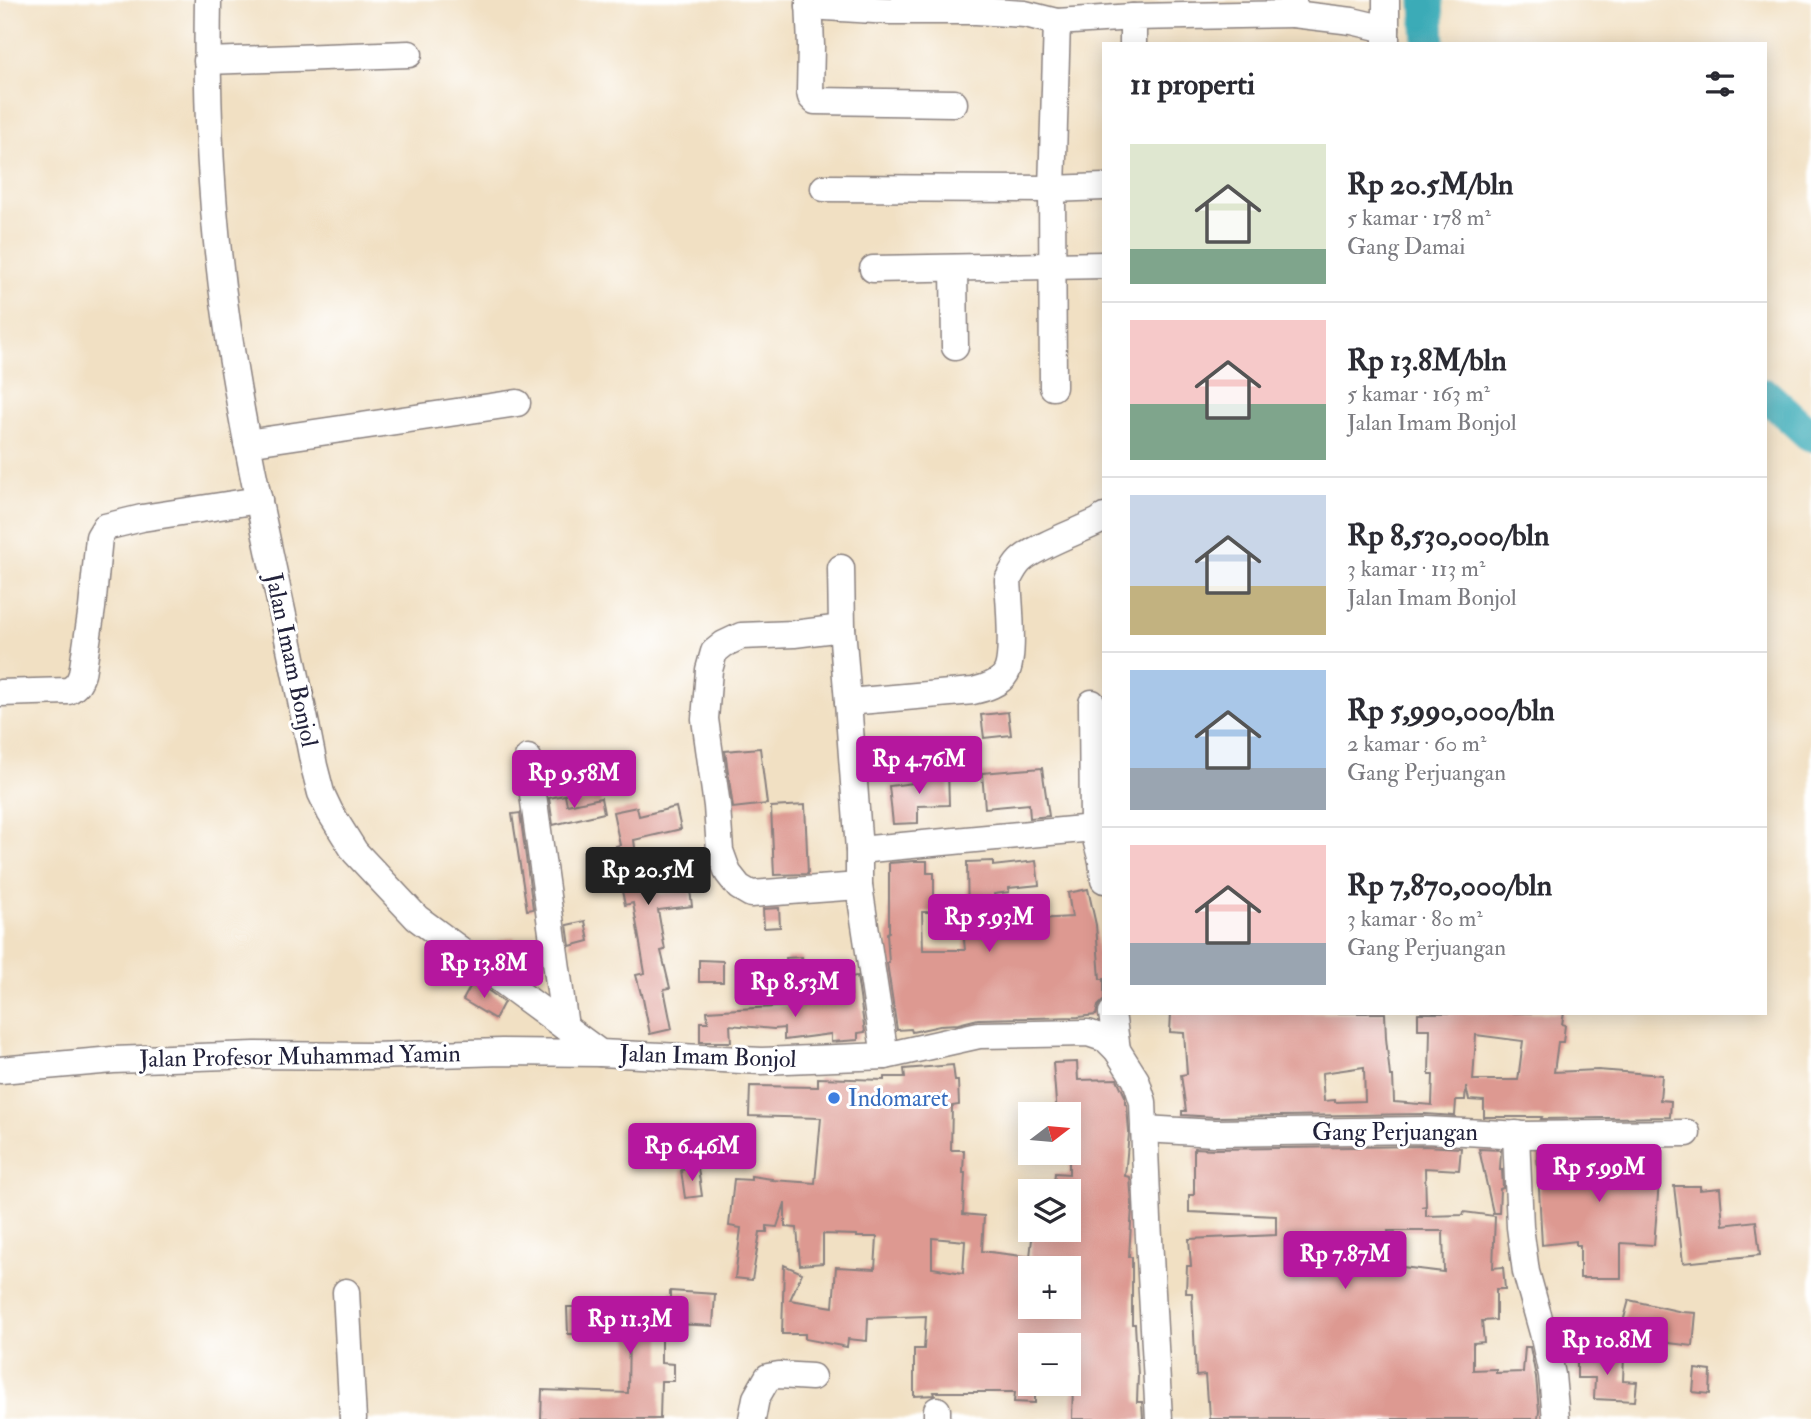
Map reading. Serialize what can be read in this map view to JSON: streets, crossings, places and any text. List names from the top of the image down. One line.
{"streets":{"street":["Jalan Imam Bonjol","Jalan Profesor Muhammad Yamin","Gang Perjuangan"]},"crossings":[["Jalan Imam Bonjol","Jalan Profesor Muhammad Yamin"],["Jalan Imam Bonjol","Gang Perjuangan"]],"places":["Indomaret"],"north":"right","page":{"heading":"11 properti","list":[{"name":"Rp 20.5M/bln","note":"5 kamar · 178 m² · Gang Damai"},{"name":"Rp 13.8M/bln","note":"5 kamar · 163 m² · Jalan Imam Bonjol"},{"name":"Rp 8,530,000/bln","note":"3 kamar · 113 m² · Jalan Imam Bonjol"},{"name":"Rp 5,990,000/bln","note":"2 kamar · 60 m² · Gang Perjuangan"},{"name":"Rp 7,870,000/bln","note":"3 kamar · 80 m² · Gang Perjuangan"}],"price":["Rp 4.76M","Rp 9.58M","Rp 20.5M","Rp 5.93M","Rp 13.8M","Rp 8.53M","Rp 6.46M","Rp 5.99M","Rp 7.87M","Rp 11.3M","Rp 10.8M"],"map_buttons":["+","−"]}}
